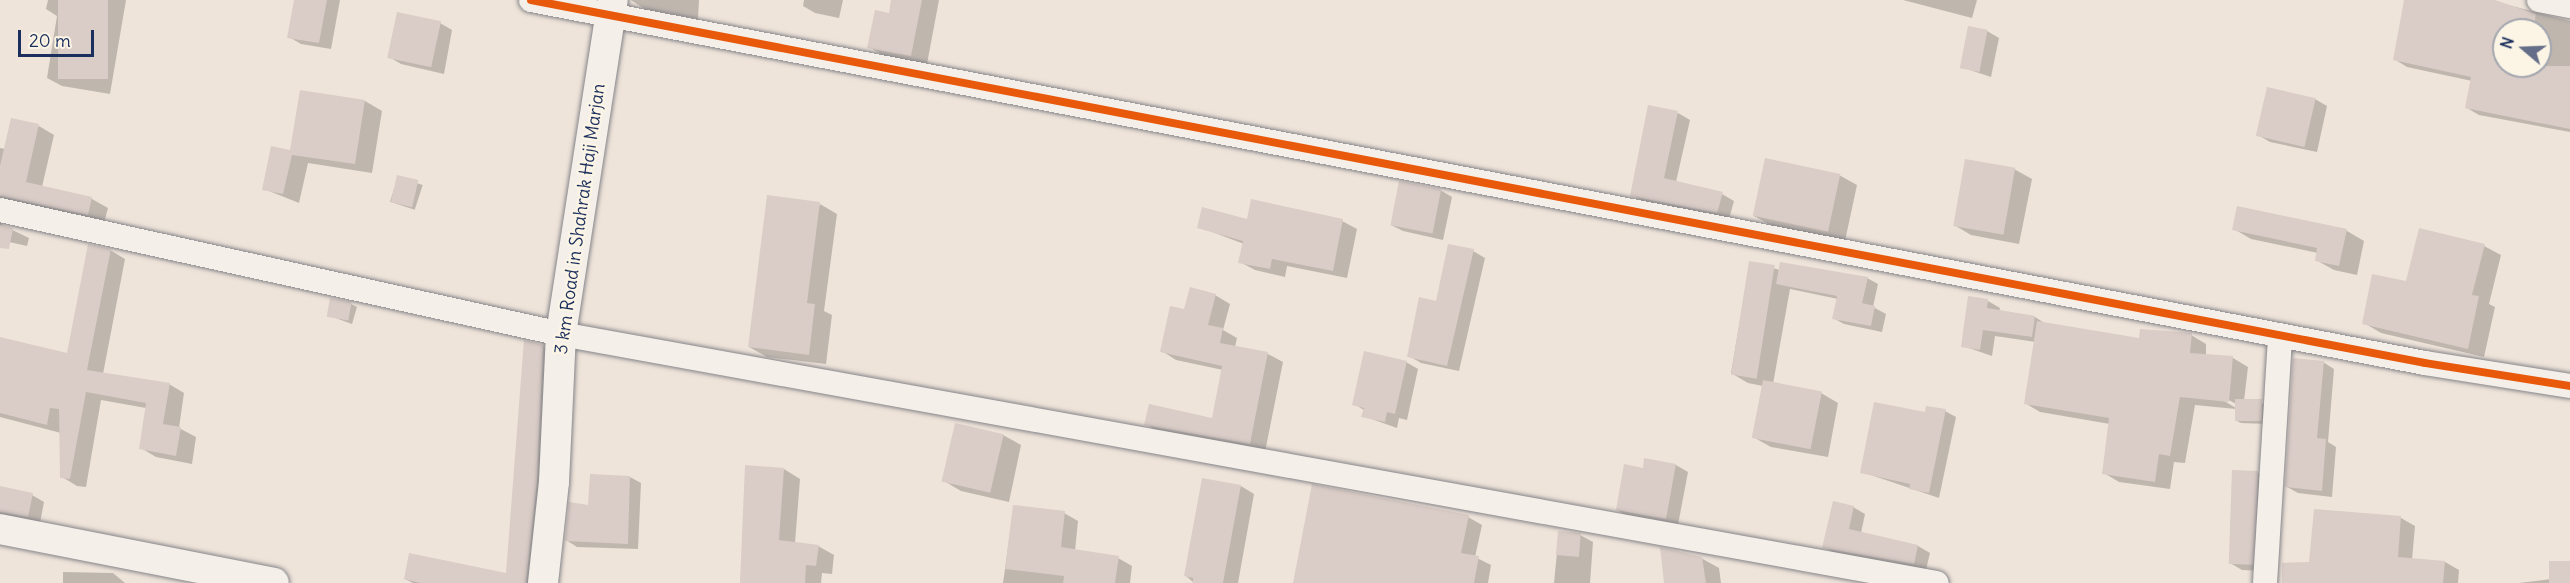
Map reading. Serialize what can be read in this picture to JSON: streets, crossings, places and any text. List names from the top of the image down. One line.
{"streets":{"street":["3 km Road in Shahrak Haji Marjan"]},"scale_bar":"20 m","north":"left"}
